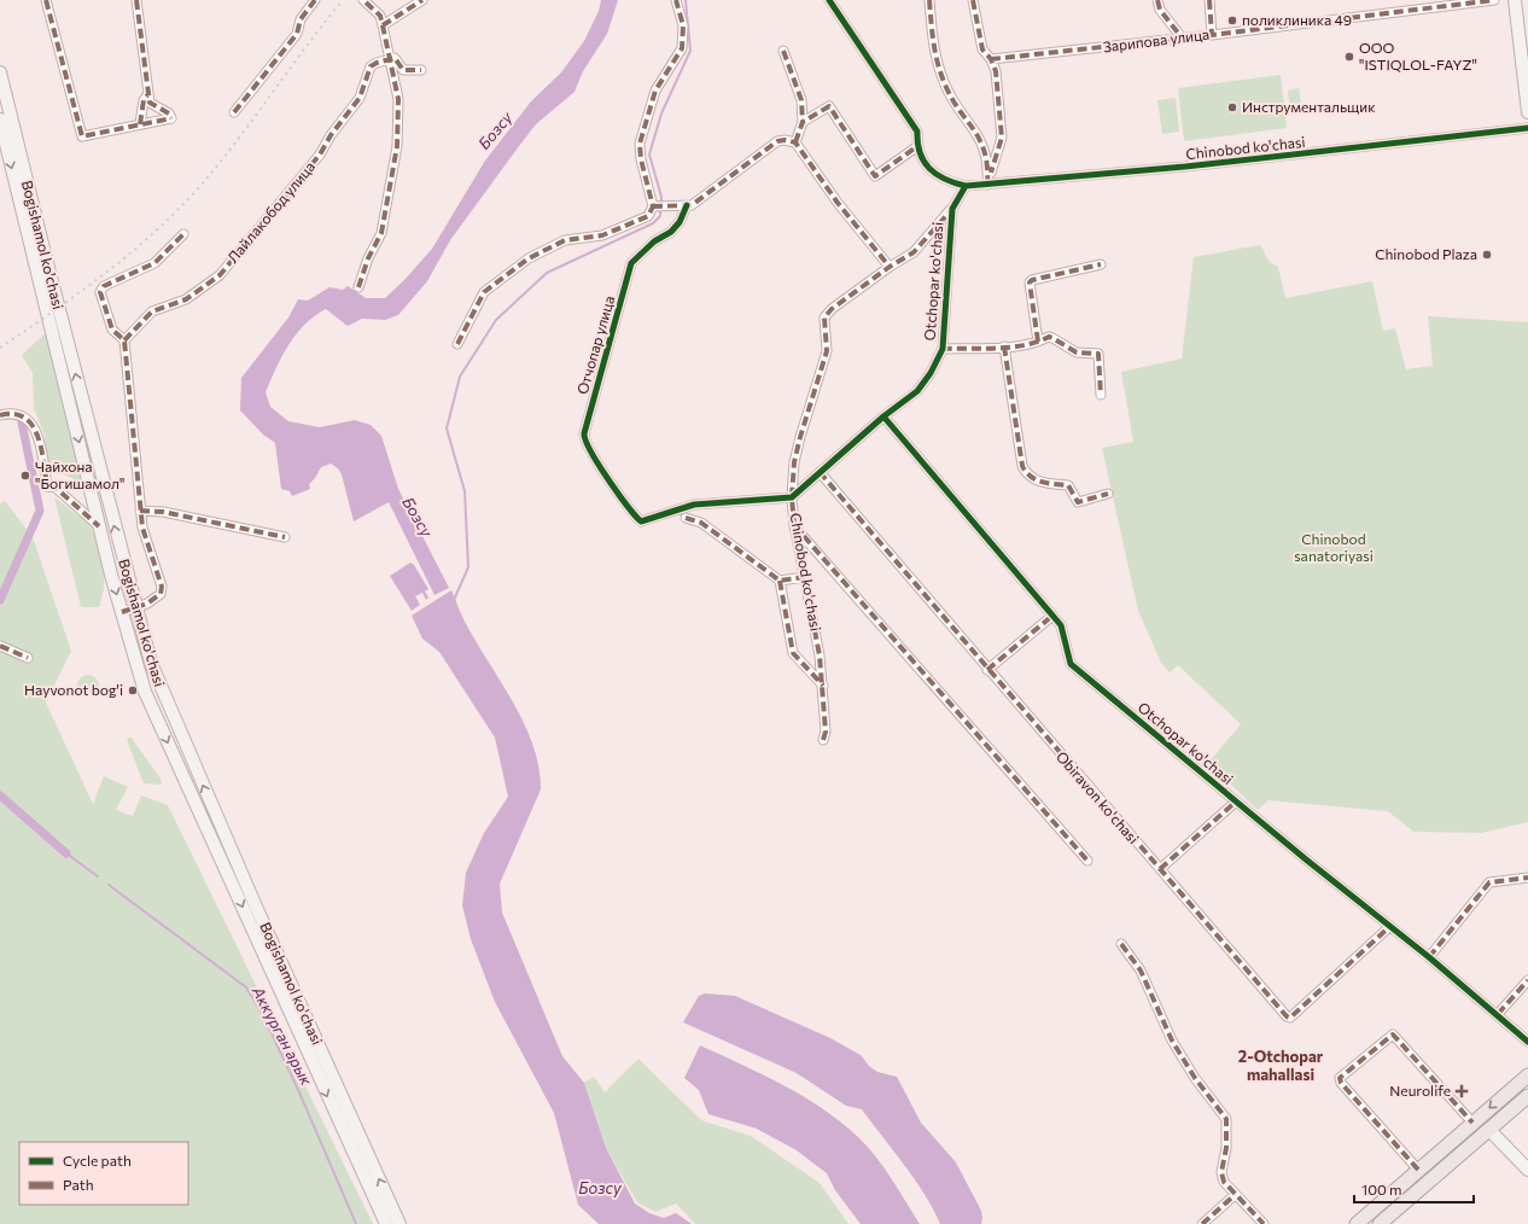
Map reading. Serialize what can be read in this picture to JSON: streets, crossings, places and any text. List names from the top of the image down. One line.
{"streets":{"main road":["Bogishamol ko'chasi"],"street":["Зарипова улица","Chinobod ko'chasi","Лайлакобод улица","Otchopar ko'chasi","Отчопар улица","Obiravon ko'chasi"]},"crossings":[["Chinobod ko'chasi","Otchopar ko'chasi"],["Chinobod ko'chasi","Отчопар улица"],["Otchopar ko'chasi","Отчопар улица"],["Otchopar ko'chasi","Obiravon ko'chasi"]],"districts":["2-Otchopar mahallasi"],"water":["Бозсу","Аккурган арык"],"parks":["Chinobod sanatoriyasi"],"places":{"other":["поликлиника 49","ООО \"ISTIQLOL-FAYZ\"","Инструментальщик","Chinobod Plaza","Чайхона \"Богишамол\"","Hayvonot bog'i"],"health":["Neurolife"]},"legend":["Cycle path","Path"],"scale_bar":"100 m"}
